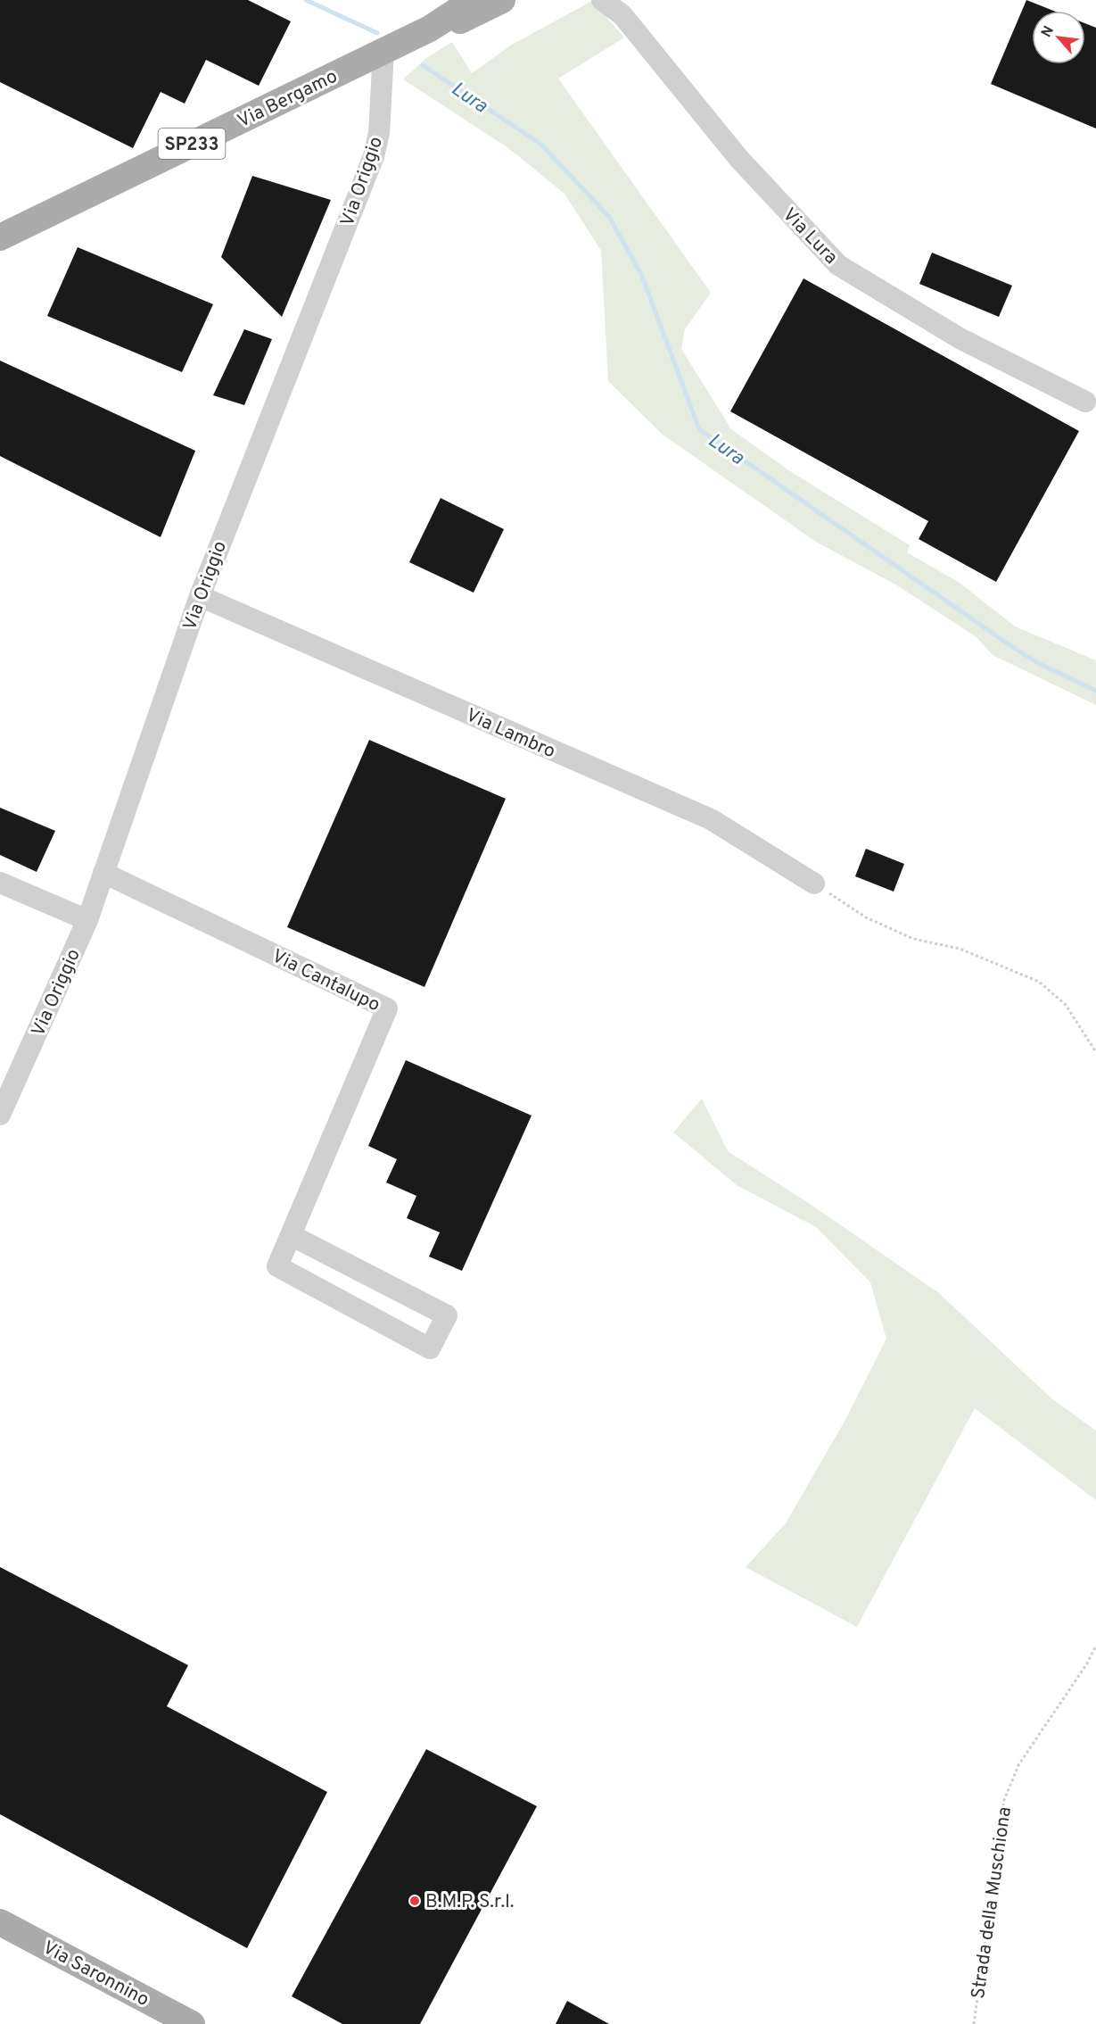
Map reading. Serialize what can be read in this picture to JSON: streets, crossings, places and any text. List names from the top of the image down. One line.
{"streets":{"main road":["Via Bergamo","SP233","Via Saronnino"],"street":["Via Origgio","Via Lura","Via Lambro","Via Cantalupo"],"path":["Strada della Muschiona"]},"crossings":[["Via Bergamo","Via Origgio"],["Via Origgio","Via Lambro"],["Via Origgio","Via Cantalupo"]],"water":["Lura"],"places":["B.M.P. S.r.l."],"north":"top left"}
